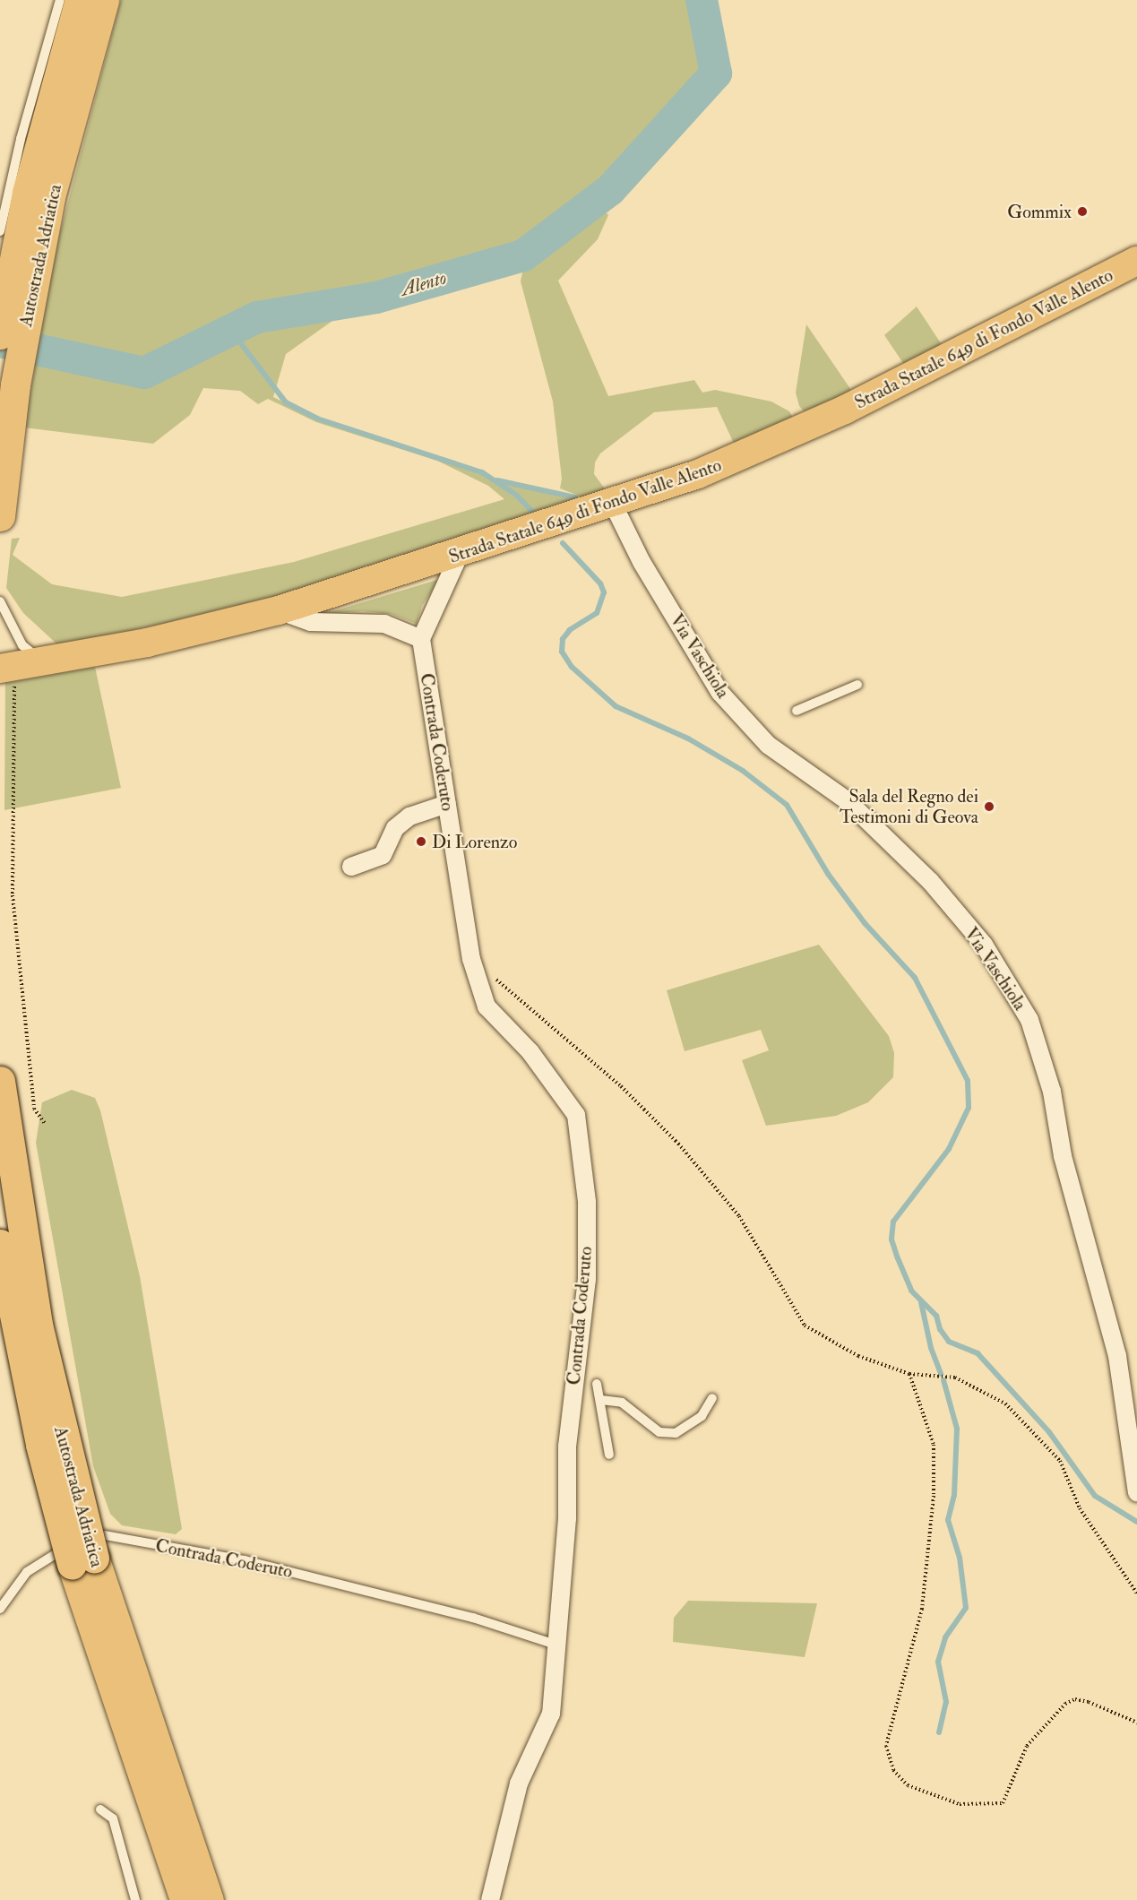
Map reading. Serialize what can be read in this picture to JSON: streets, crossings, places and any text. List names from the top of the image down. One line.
{"streets":{"highway":["Autostrada Adriatica"],"main road":["Strada Statale 649 di Fondo Valle Alento"],"street":["Via Vaschiola","Contrada Coderuto"]},"crossings":[["Autostrada Adriatica","Contrada Coderuto"],["Strada Statale 649 di Fondo Valle Alento","Via Vaschiola"]],"water":["Alento"],"places":["Gommix","Sala del Regno dei Testimoni di Geova","Di Lorenzo"]}
